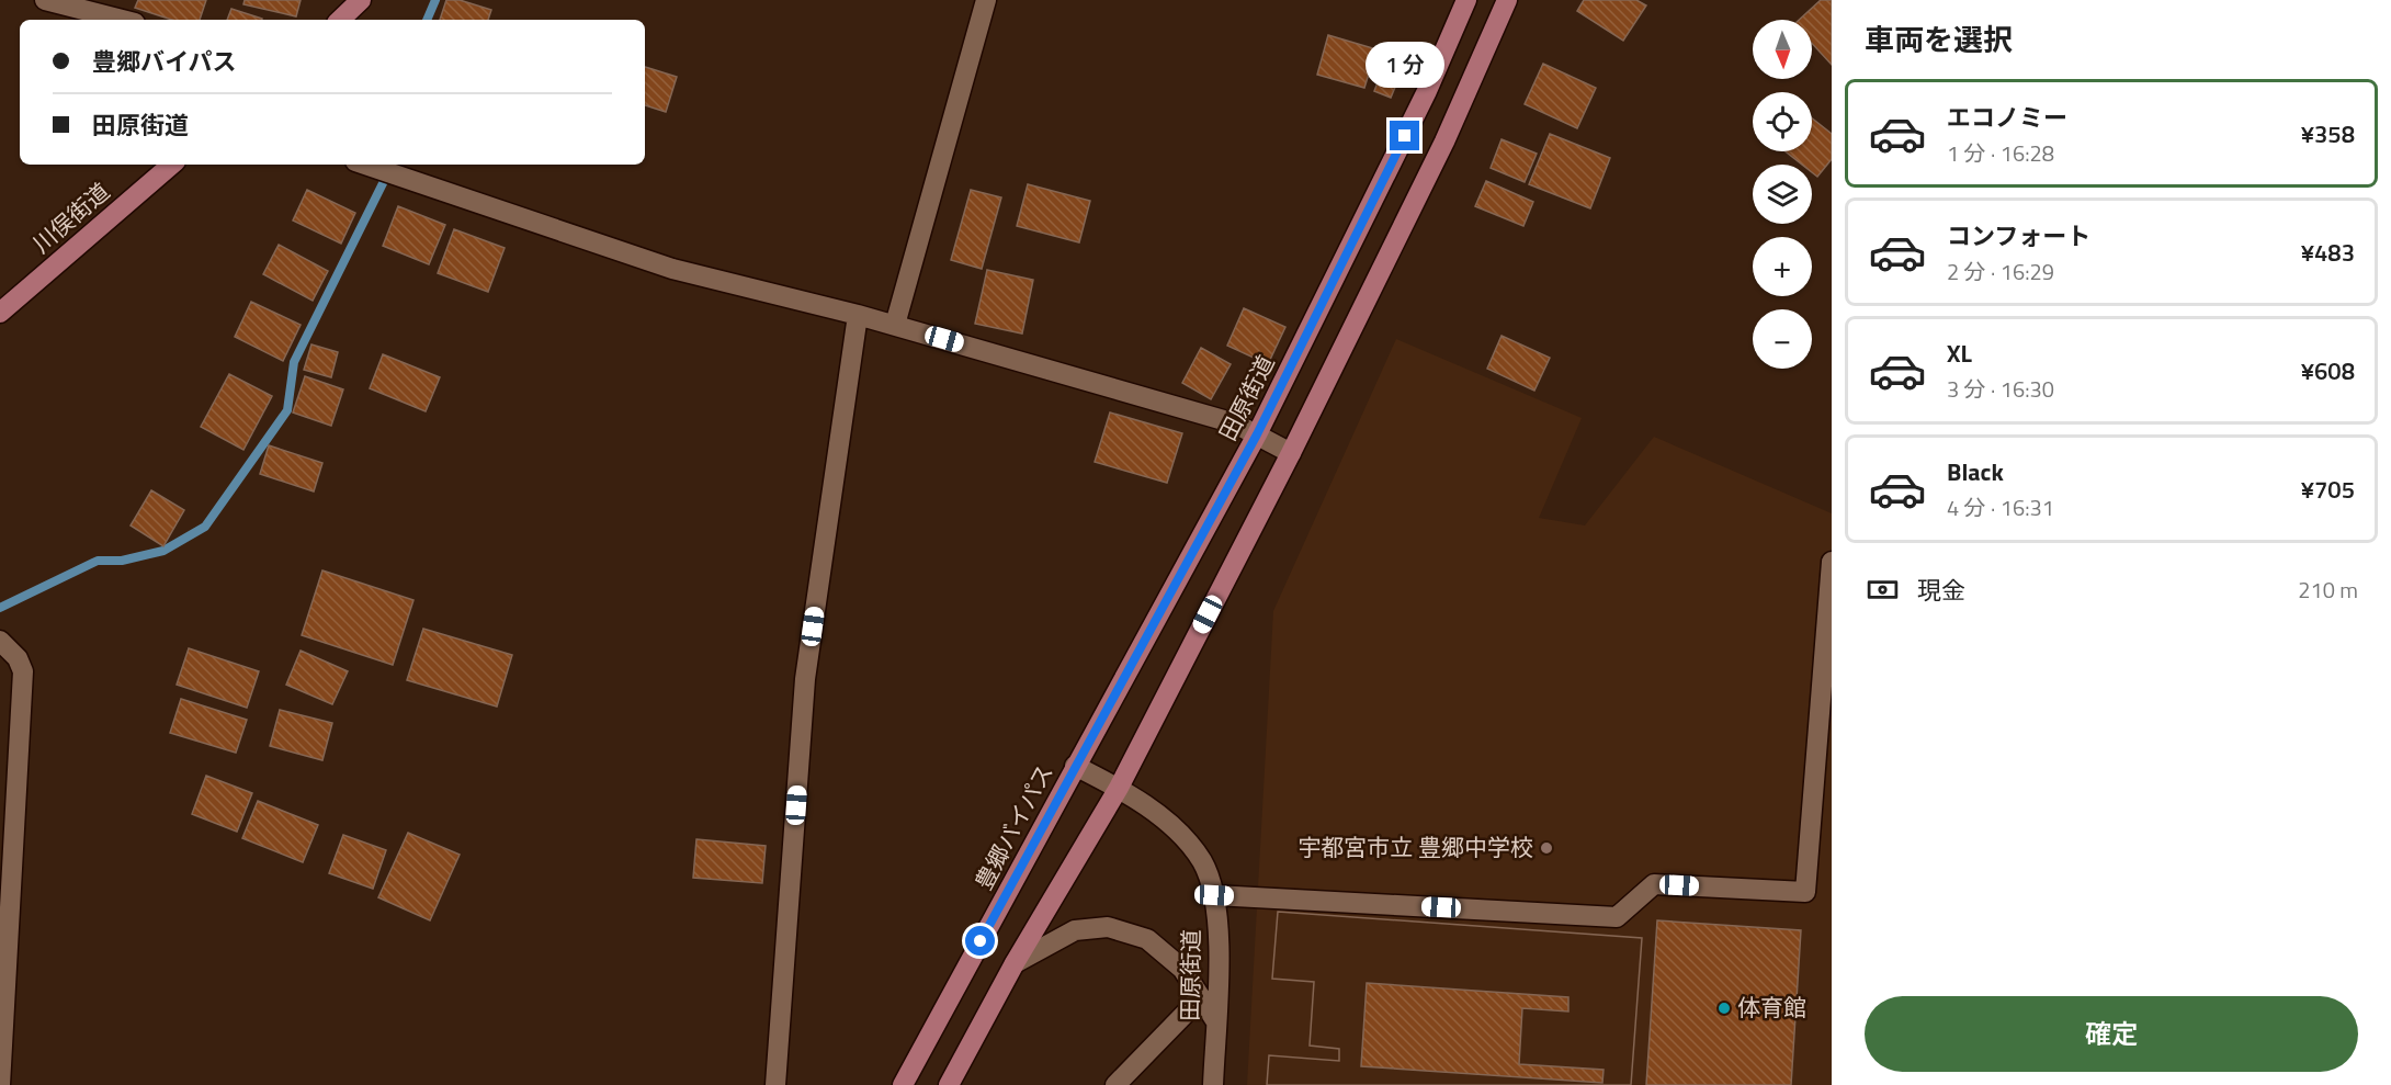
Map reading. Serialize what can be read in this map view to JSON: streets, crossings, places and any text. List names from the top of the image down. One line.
{"streets":{"main road":["川俣街道","田原街道","豊郷バイパス"]},"crossings":[["田原街道","豊郷バイパス"]],"places":["宇都宮市立 豊郷中学校","体育館"],"north":"bottom","page":{"heading":"車両を選択","map_buttons":["+","−"],"banner":["豊郷バイパス","田原街道"],"bubble":"1 分","list":[{"name":"エコノミー","note":"1 分 · 16:28","value":"¥358"},{"name":"コンフォート","note":"2 分 · 16:29","value":"¥483"},{"name":"XL","note":"3 分 · 16:30","value":"¥608"},{"name":"Black","note":"4 分 · 16:31","value":"¥705"}],"pay":["現金","210 m"],"buttons":"確定"}}
